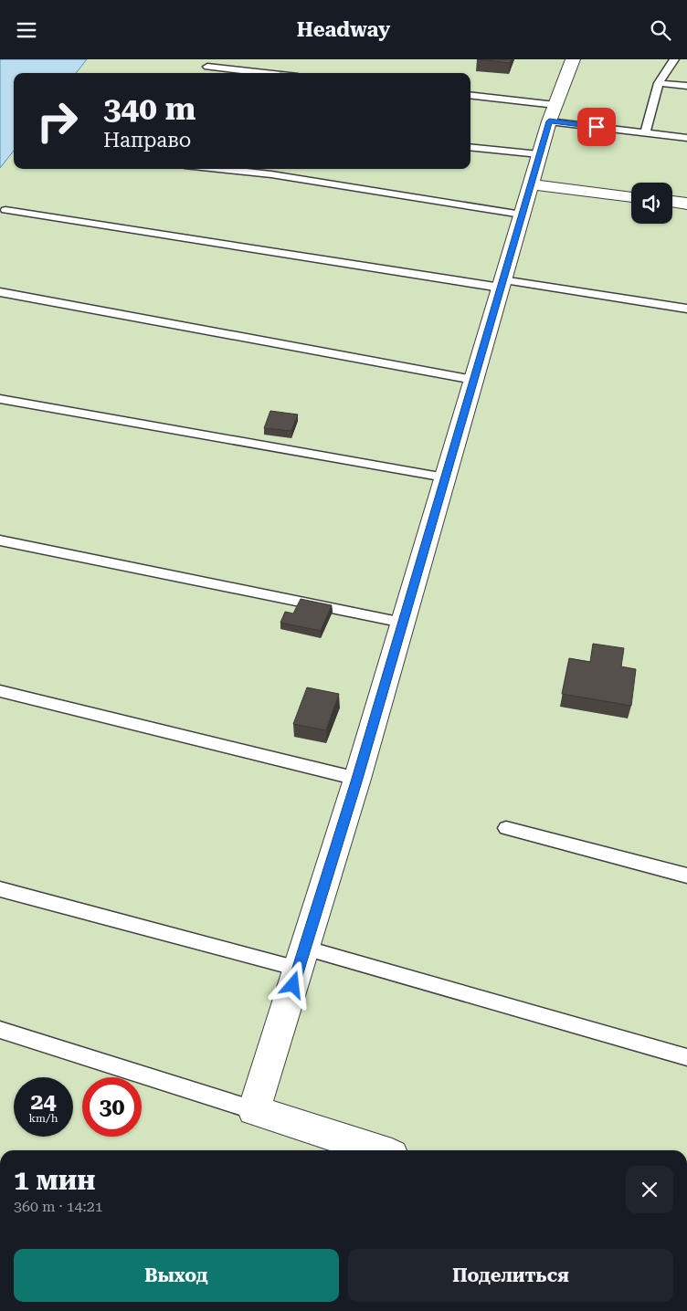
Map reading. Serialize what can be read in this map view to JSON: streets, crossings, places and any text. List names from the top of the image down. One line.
{"page":{"header":"Headway","turn":["340 m","Направо"],"speed":"24 km/h","limit":"30","heading":["1 мин","360 m · 14:21"],"buttons":["Выход","Поделиться"]}}
